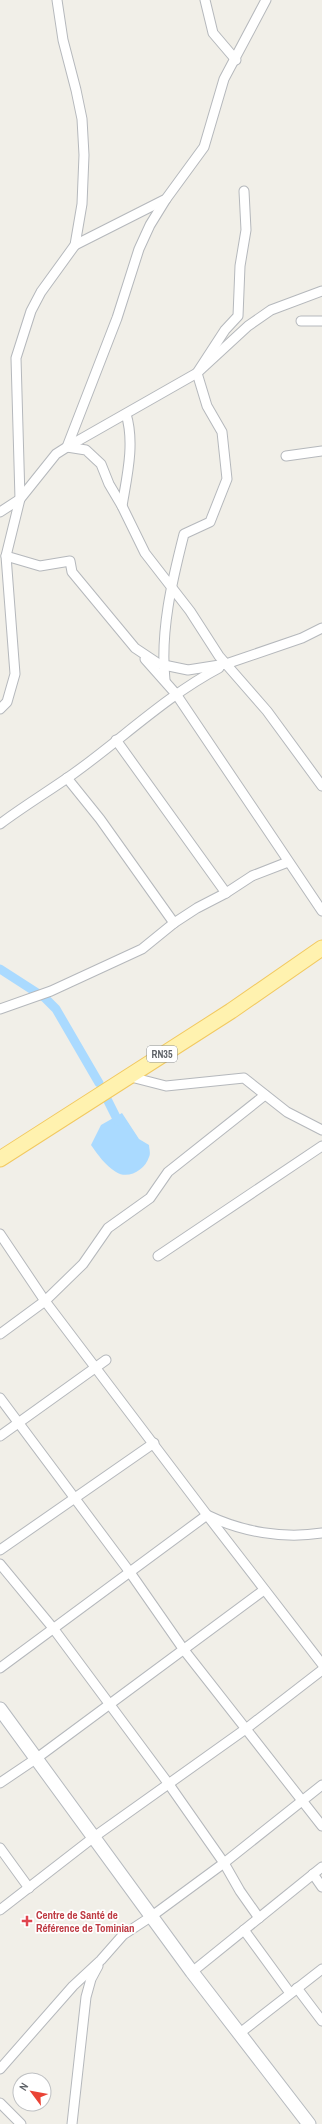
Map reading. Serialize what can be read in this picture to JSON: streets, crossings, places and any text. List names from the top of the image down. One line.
{"streets":{"main road":["RN35"]},"places":{"health":["Centre de Santé de Référence de Tominian"]},"north":"top left"}
